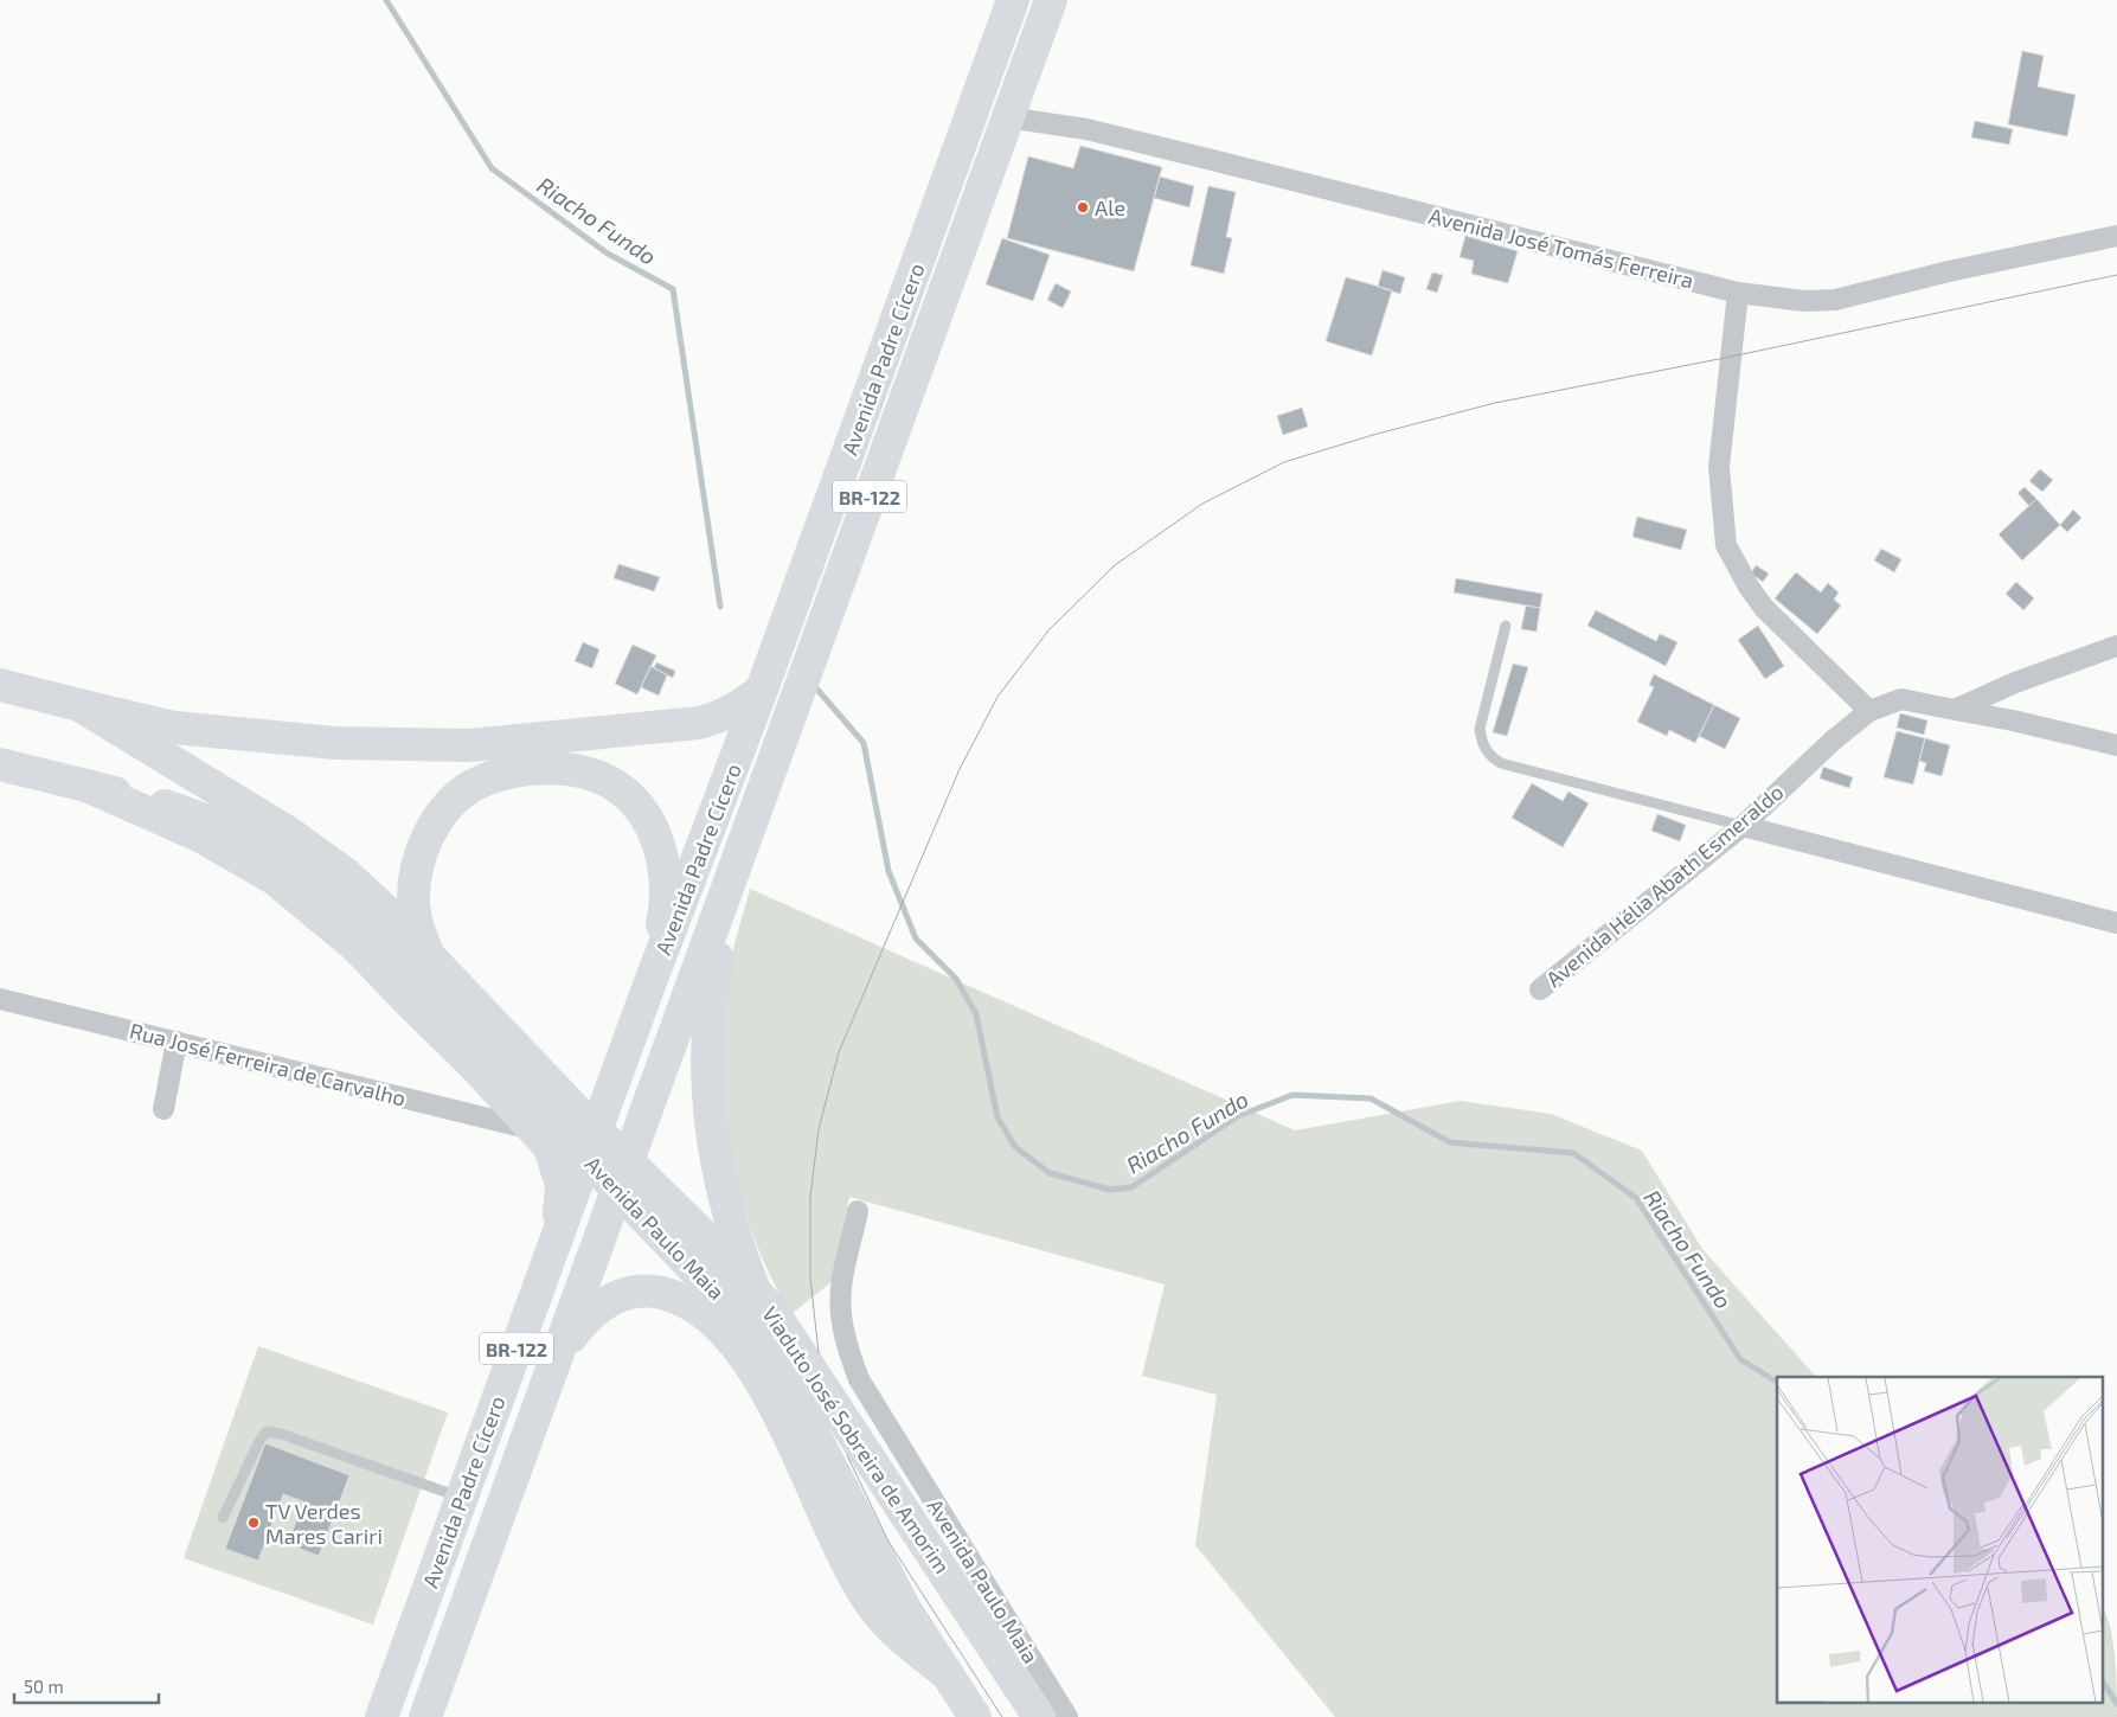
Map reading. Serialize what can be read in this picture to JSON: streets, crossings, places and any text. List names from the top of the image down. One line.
{"streets":{"main road":["Avenida Padre Cícero","BR-122","Avenida Paulo Maia","Viaduto José Sobreira de Amorim"],"street":["Avenida José Tomás Ferreira","Avenida Hélia Abath Esmeraldo","Rua José Ferreira de Carvalho"]},"crossings":[["Avenida José Tomás Ferreira","Avenida Padre Cícero"],["Rua José Ferreira de Carvalho","Viaduto José Sobreira de Amorim"],["Avenida Paulo Maia","Viaduto José Sobreira de Amorim"]],"water":["Riacho Fundo"],"places":["Ale","TV Verdes Mares Cariri"],"scale_bar":"50 m"}
